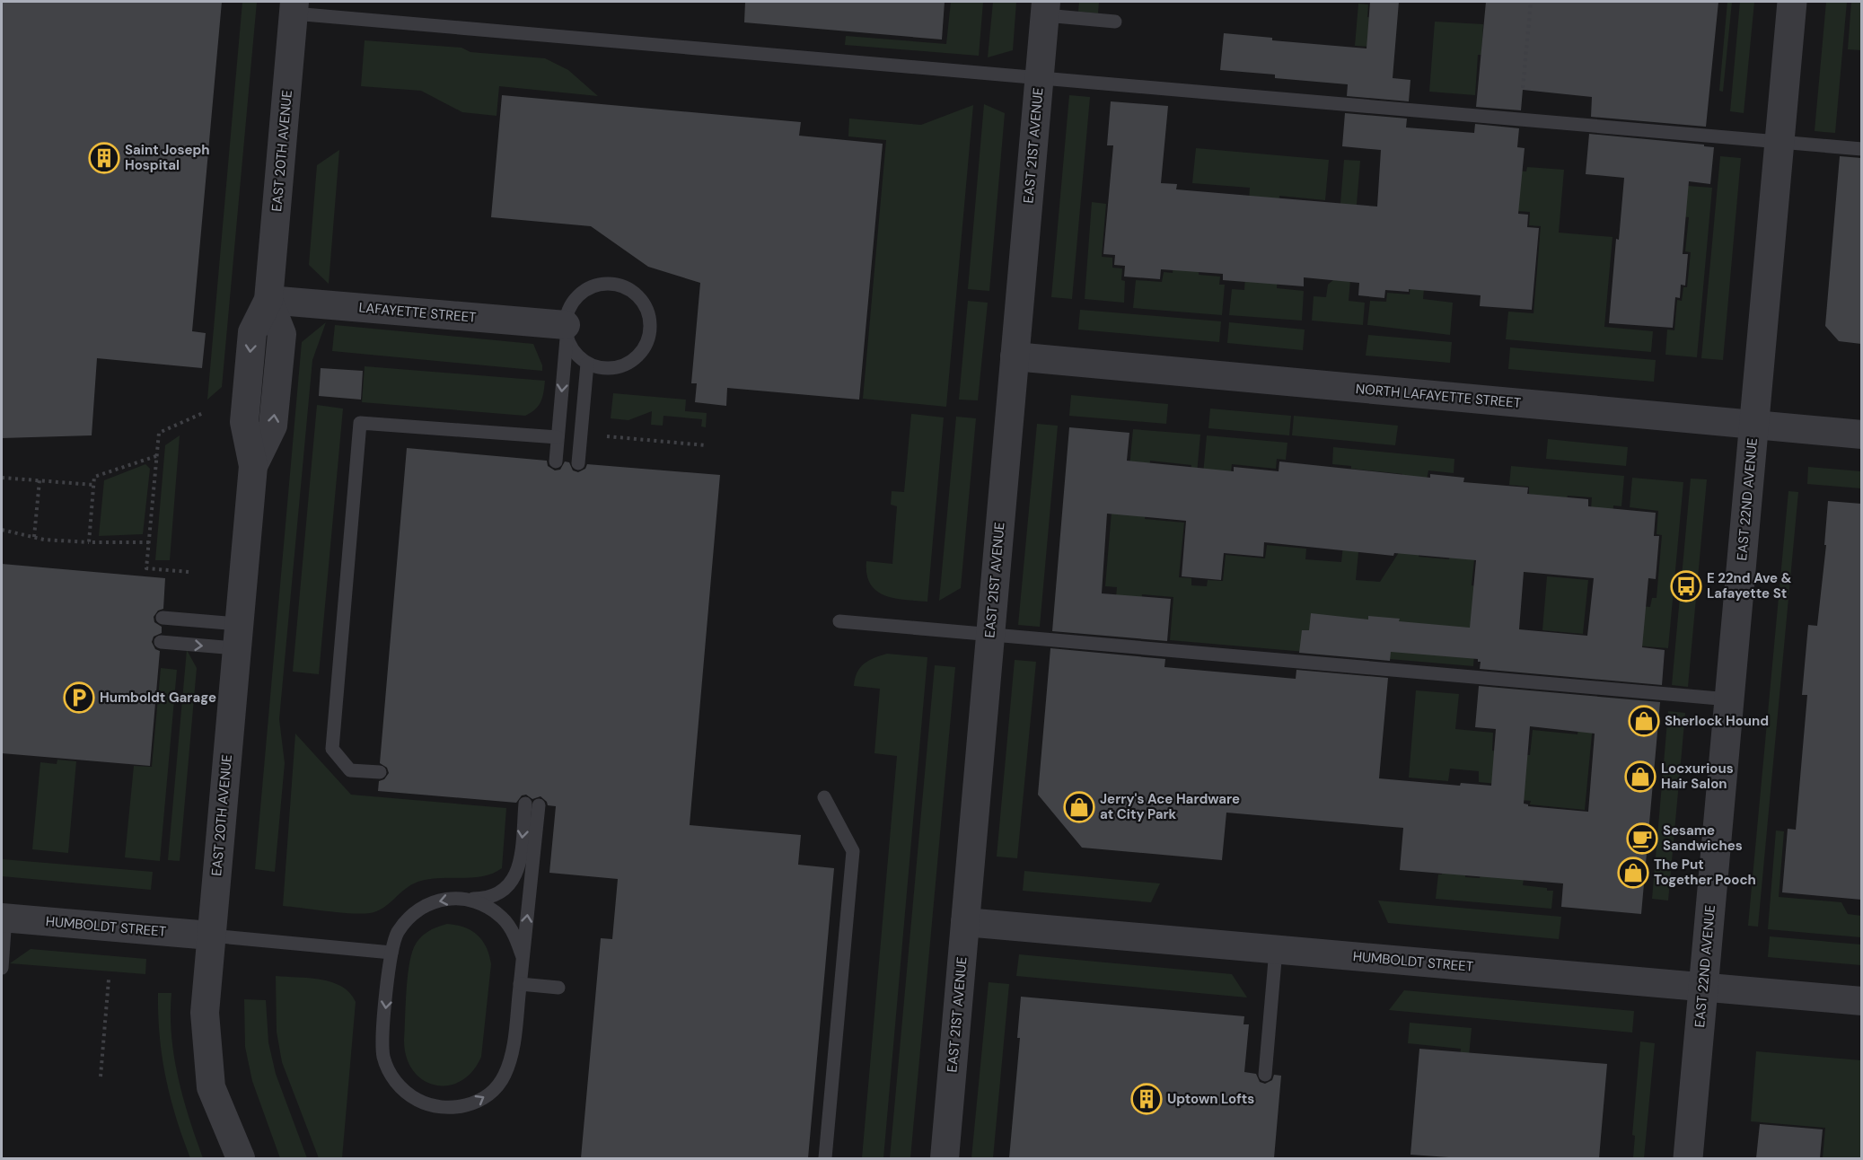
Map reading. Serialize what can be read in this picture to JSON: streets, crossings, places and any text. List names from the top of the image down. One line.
{"streets":{"street":["EAST 21ST AVENUE","EAST 20TH AVENUE","LAFAYETTE STREET","NORTH LAFAYETTE STREET","EAST 22ND AVENUE","HUMBOLDT STREET"]},"crossings":[["EAST 21ST AVENUE","NORTH LAFAYETTE STREET"],["EAST 21ST AVENUE","HUMBOLDT STREET"],["EAST 20TH AVENUE","LAFAYETTE STREET"],["EAST 20TH AVENUE","HUMBOLDT STREET"],["NORTH LAFAYETTE STREET","EAST 22ND AVENUE"],["EAST 22ND AVENUE","HUMBOLDT STREET"]],"places":{"building":["Saint Joseph Hospital","Uptown Lofts"],"bus stop":["E 22nd Ave & Lafayette St"],"parking":["Humboldt Garage"],"shop":["Sherlock Hound","Locxurious Hair Salon","Jerry's Ace Hardware at City Park","The Put Together Pooch"],"cafe":["Sesame Sandwiches"]}}
